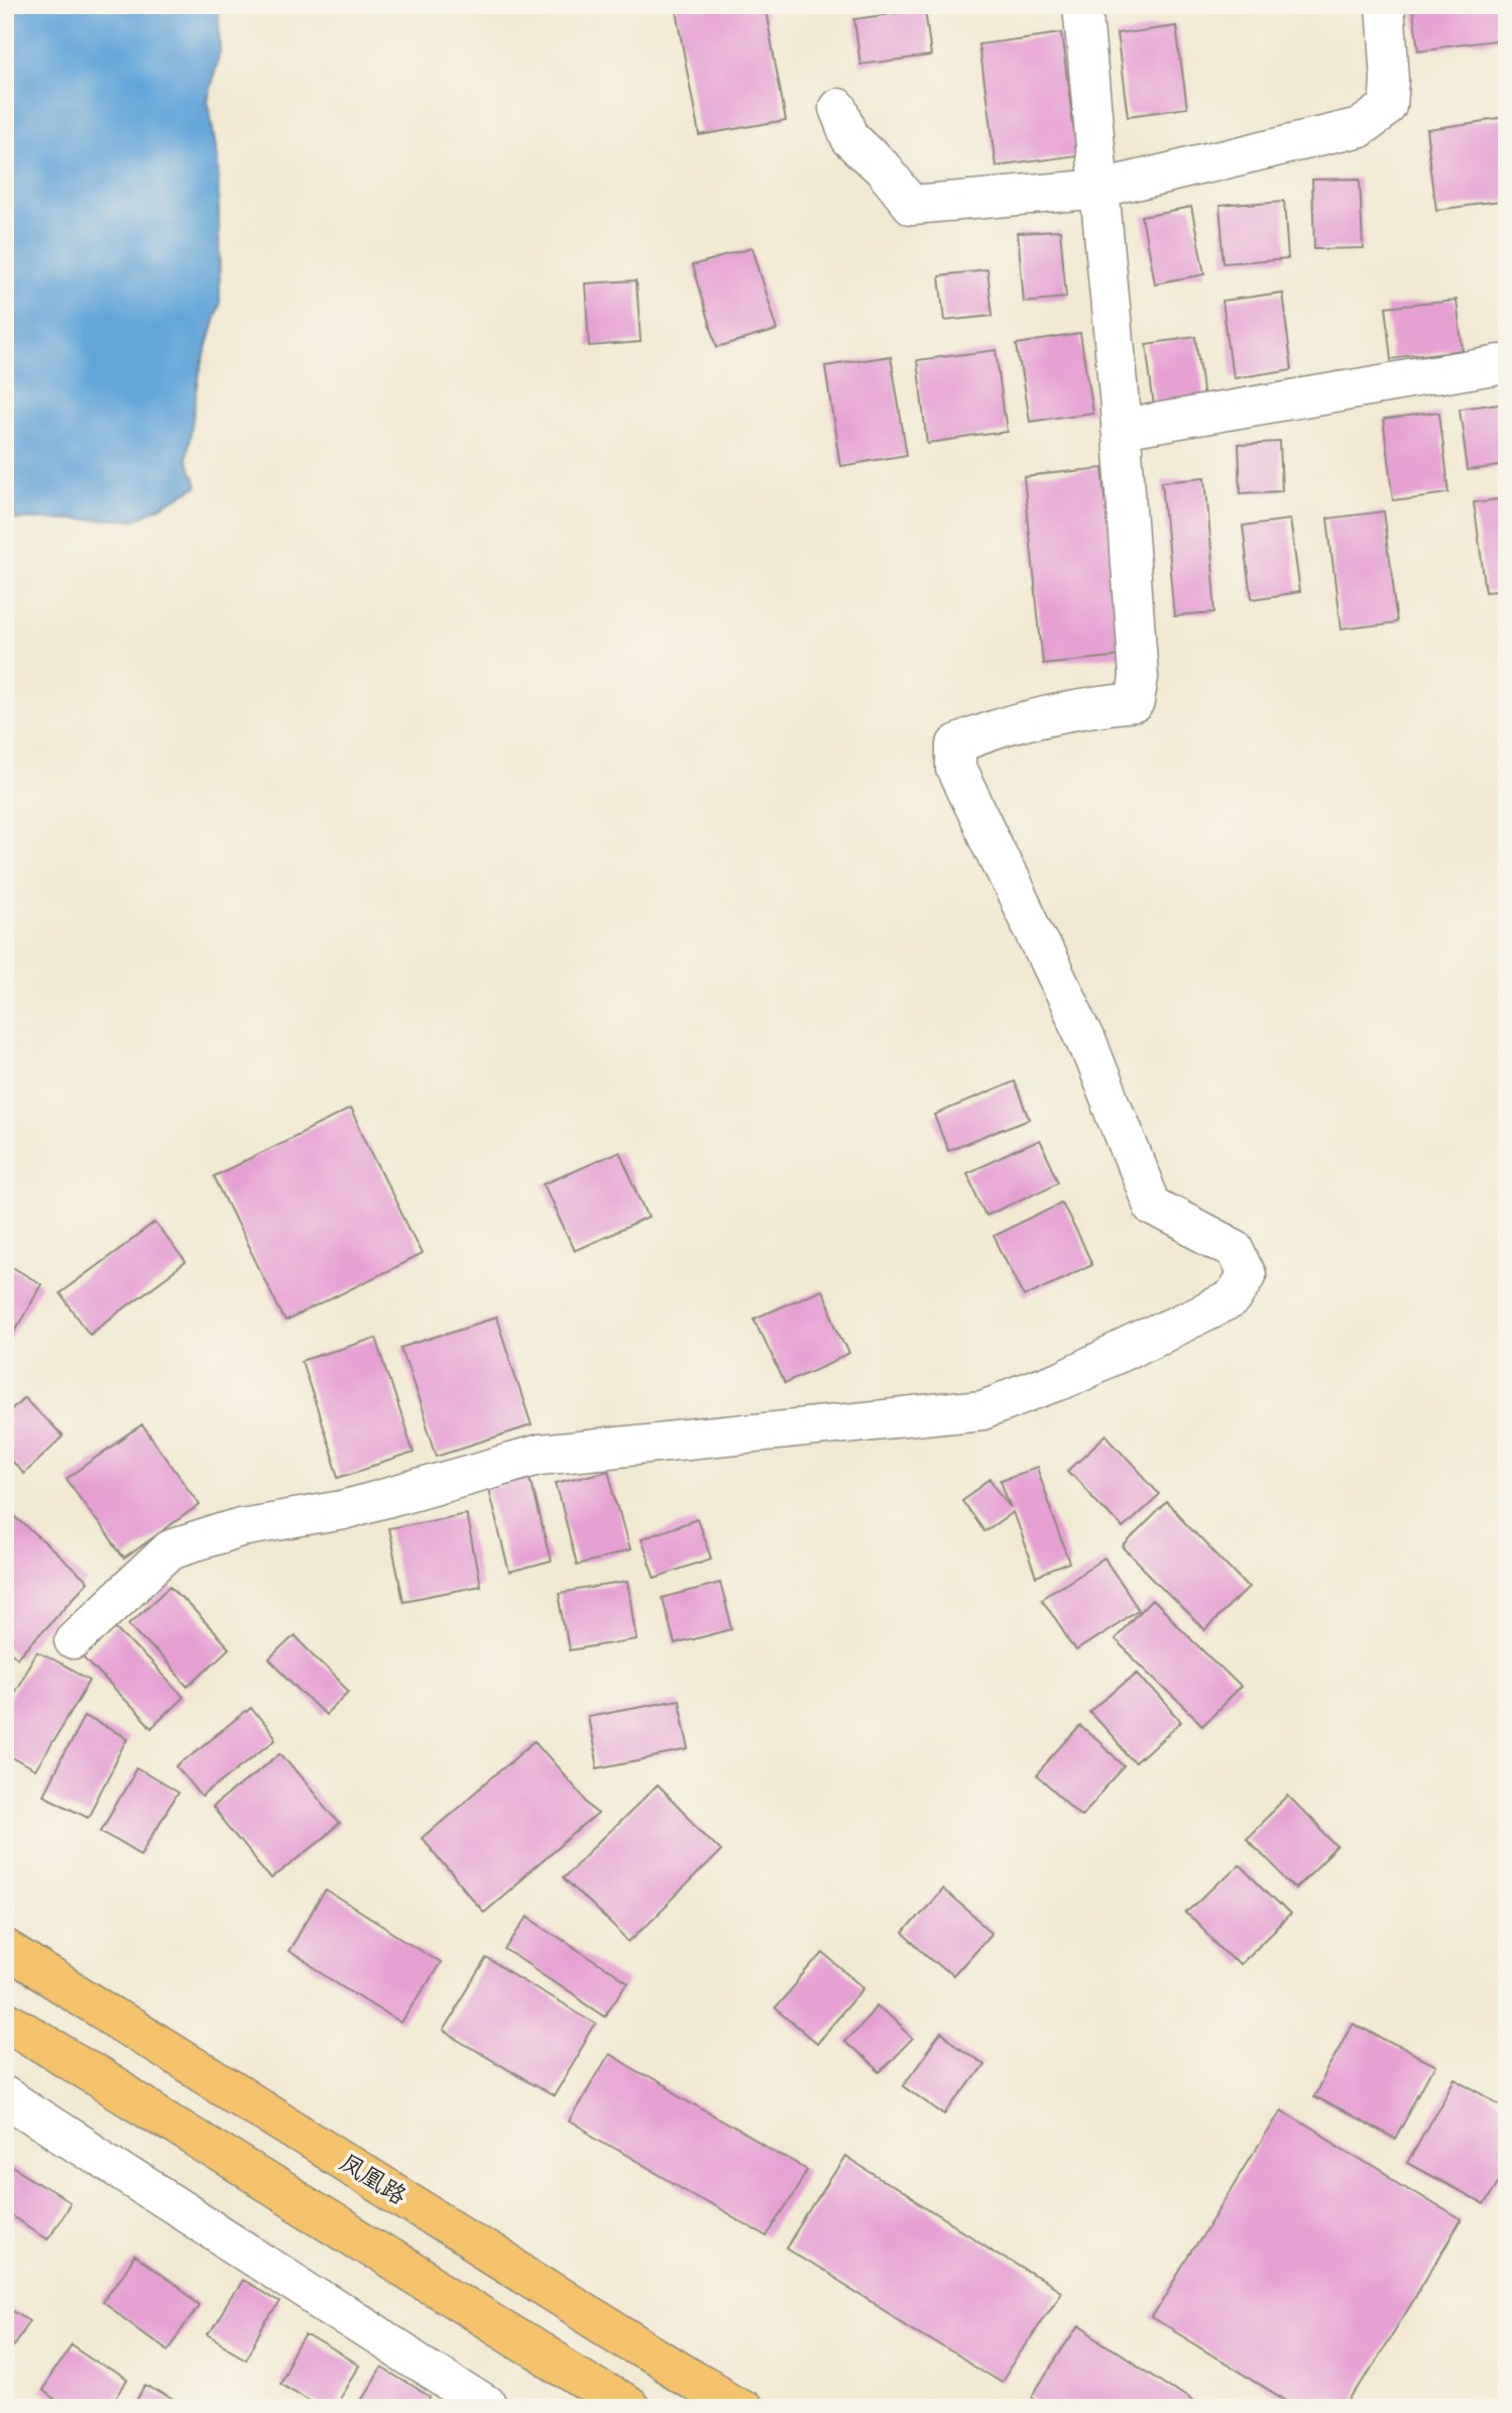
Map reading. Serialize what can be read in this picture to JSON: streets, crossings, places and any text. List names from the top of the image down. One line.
{"streets":{"highway":["凤凰路"]}}
